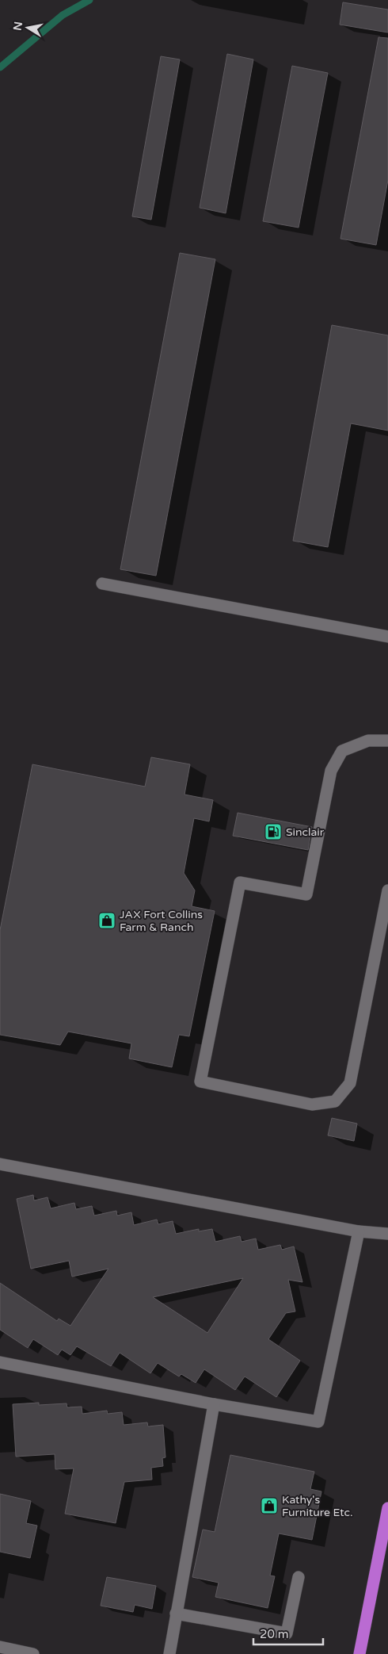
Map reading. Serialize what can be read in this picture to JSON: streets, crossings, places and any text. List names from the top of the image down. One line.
{"places":{"fuel station":["Sinclair"],"shop":["JAX Fort Collins Farm & Ranch","Kathy's Furniture Etc."]},"scale_bar":"20 m","north":"left"}
